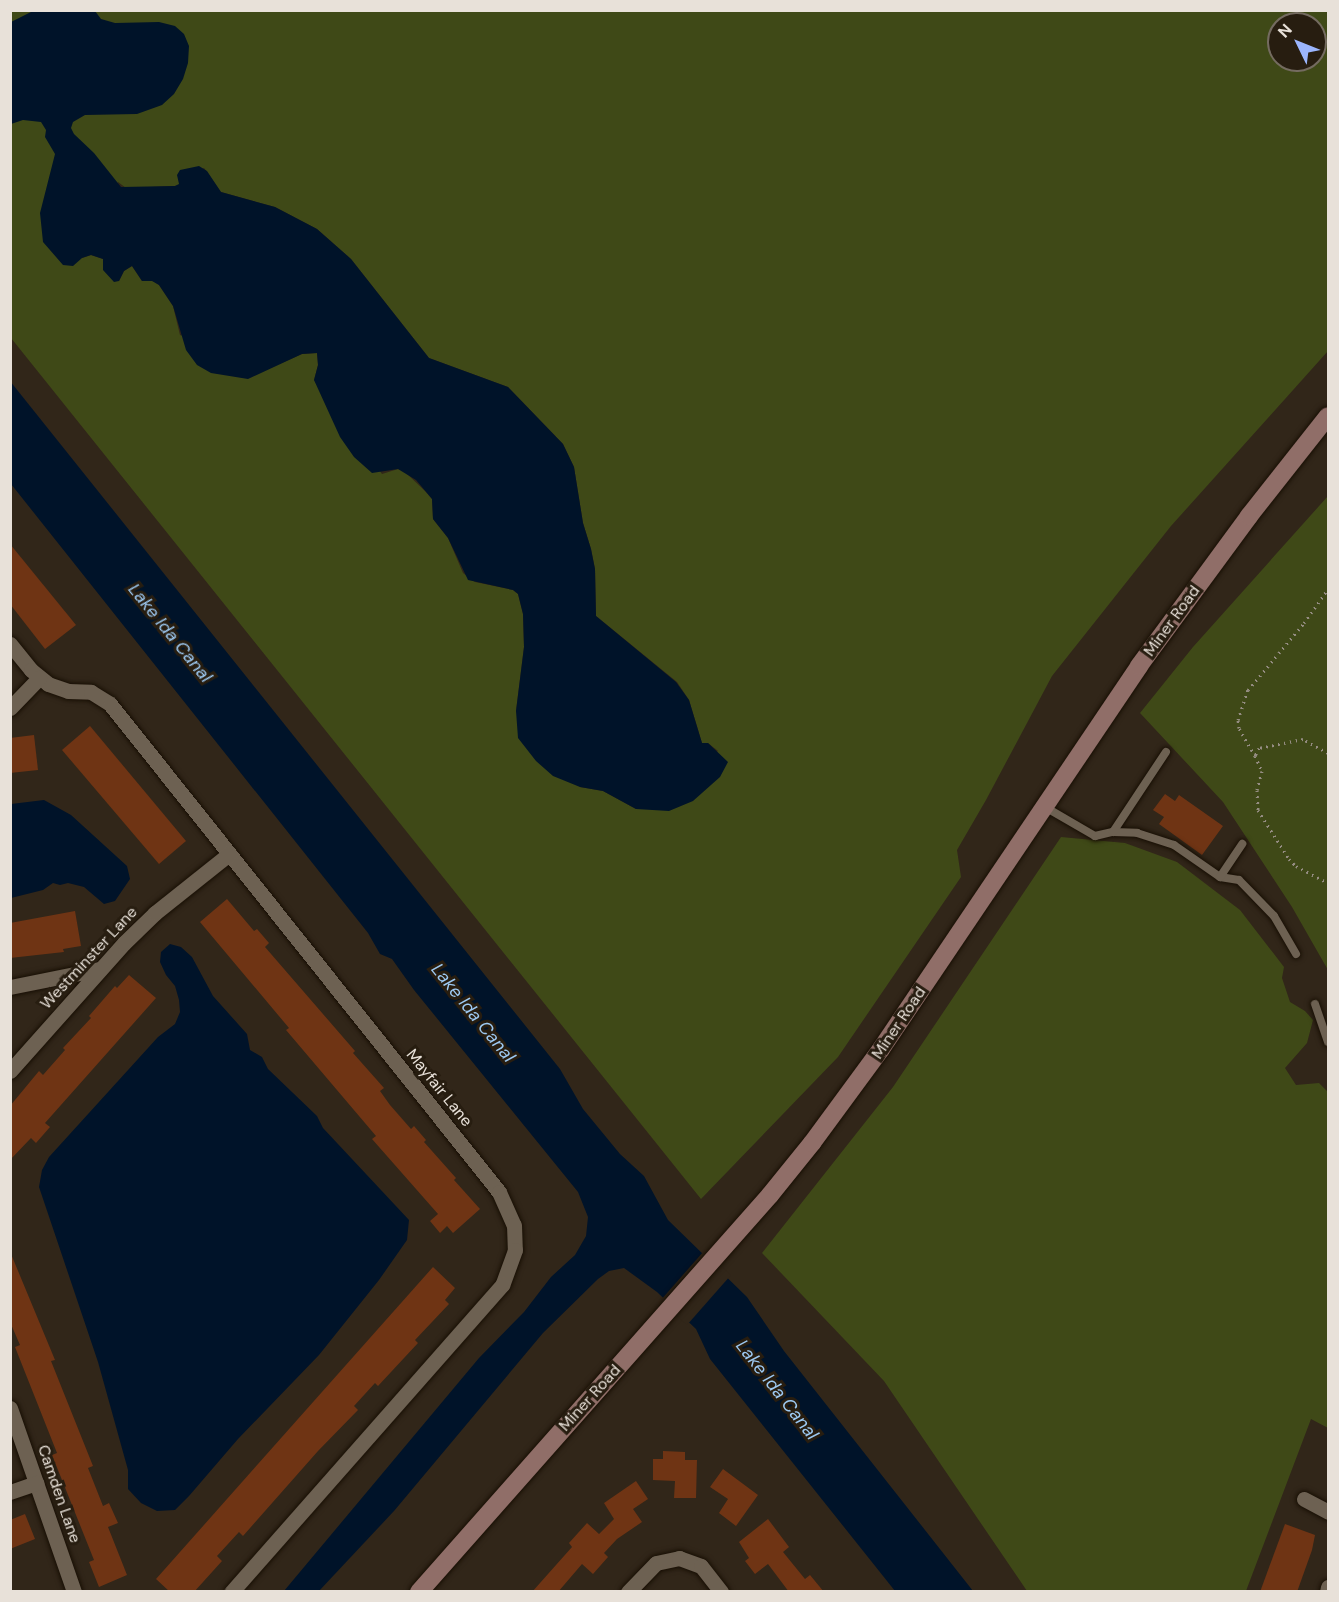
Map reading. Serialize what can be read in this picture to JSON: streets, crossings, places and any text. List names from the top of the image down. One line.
{"streets":{"street":["Miner Road","Westminster Lane","Mayfair Lane","Camden Lane"]},"crossings":[["Westminster Lane","Mayfair Lane"]],"water":["Lake Ida Canal"],"north":"top left"}
